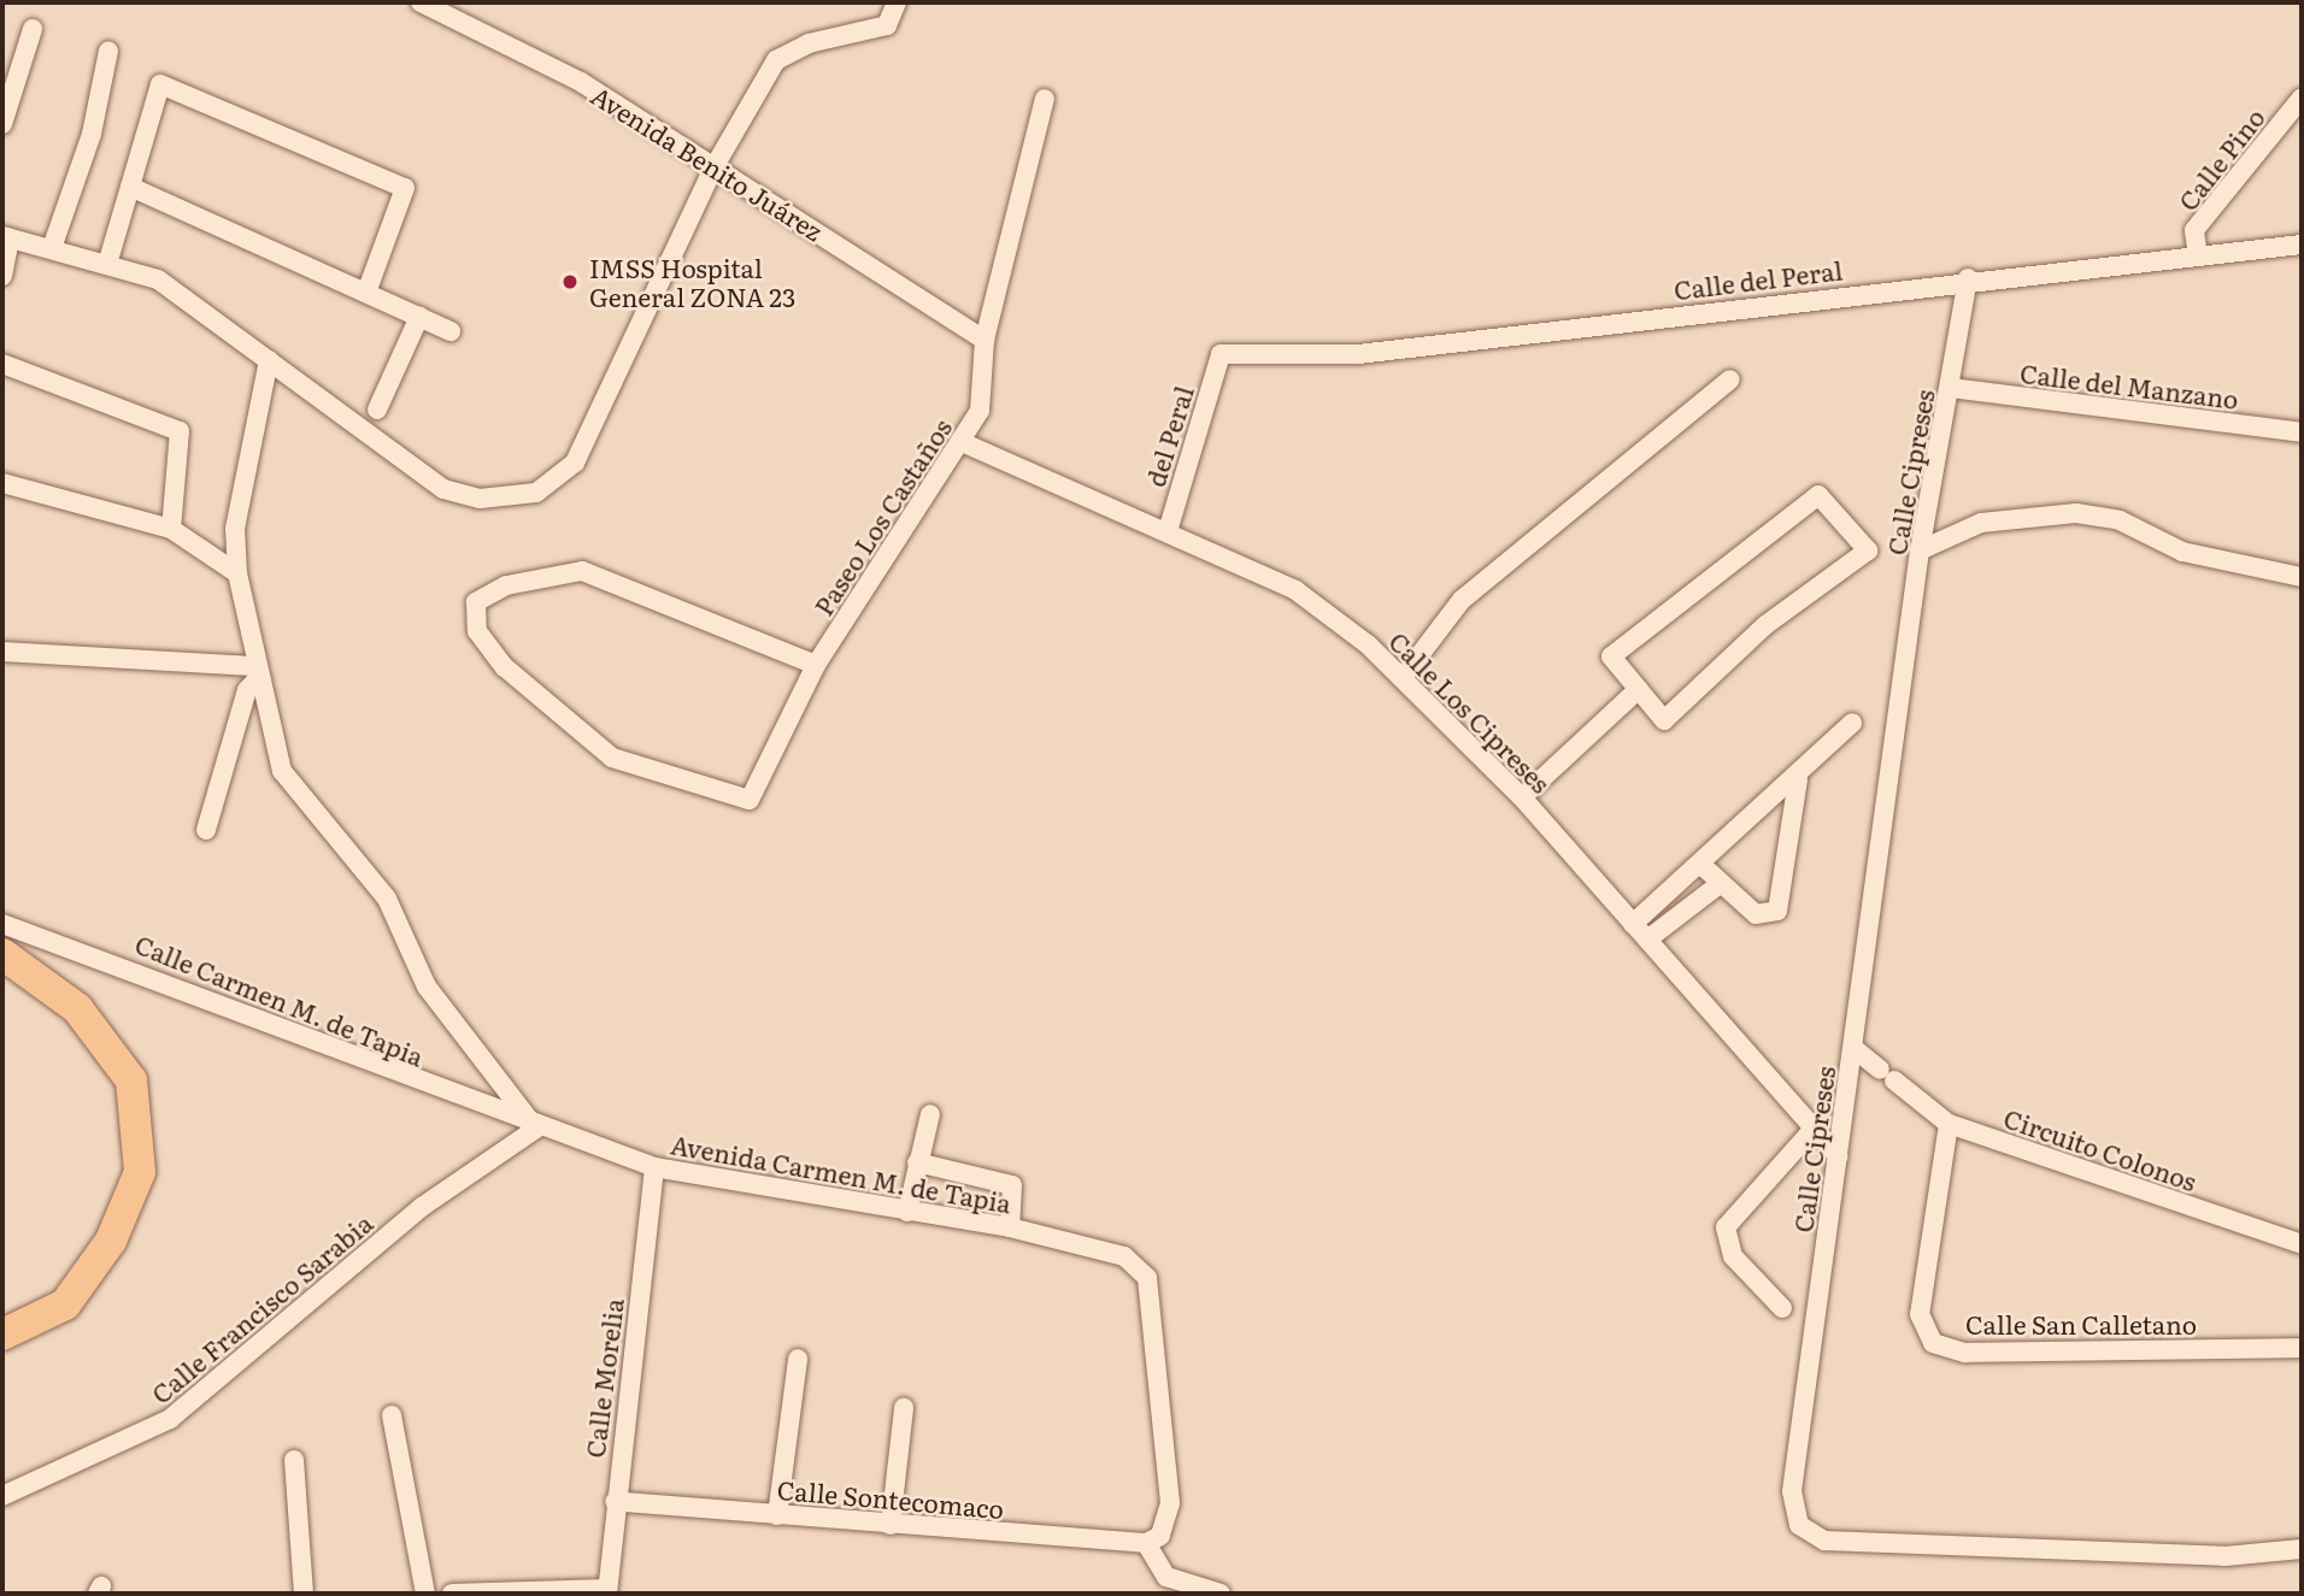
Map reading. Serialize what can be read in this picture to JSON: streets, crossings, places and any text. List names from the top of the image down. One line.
{"streets":{"street":["Calle Pino","Avenida Benito Juárez","Calle del Peral","Calle del Manzano","del Peral","Calle Cipreses","Paseo Los Castaños","Calle Los Cipreses","Calle Carmen M. de Tapia","Circuito Colonos","Avenida Carmen M. de Tapia","Calle Francisco Sarabia","Calle San Calletano","Calle Morelia","Calle Sontecomaco"]},"crossings":[["Calle Pino","Calle del Peral"],["Avenida Benito Juárez","Paseo Los Castaños"],["Calle del Peral","del Peral"],["Calle del Peral","Calle Cipreses"],["Calle del Manzano","Calle Cipreses"],["del Peral","Calle Los Cipreses"],["Calle Cipreses","Calle Los Cipreses"],["Calle Cipreses","Circuito Colonos"],["Paseo Los Castaños","Calle Los Cipreses"],["Calle Carmen M. de Tapia","Avenida Carmen M. de Tapia"],["Calle Carmen M. de Tapia","Calle Francisco Sarabia"],["Circuito Colonos","Calle San Calletano"],["Avenida Carmen M. de Tapia","Calle Francisco Sarabia"],["Avenida Carmen M. de Tapia","Calle Morelia"],["Avenida Carmen M. de Tapia","Calle Sontecomaco"],["Calle Morelia","Calle Sontecomaco"]],"places":["IMSS Hospital General ZONA 23"]}
